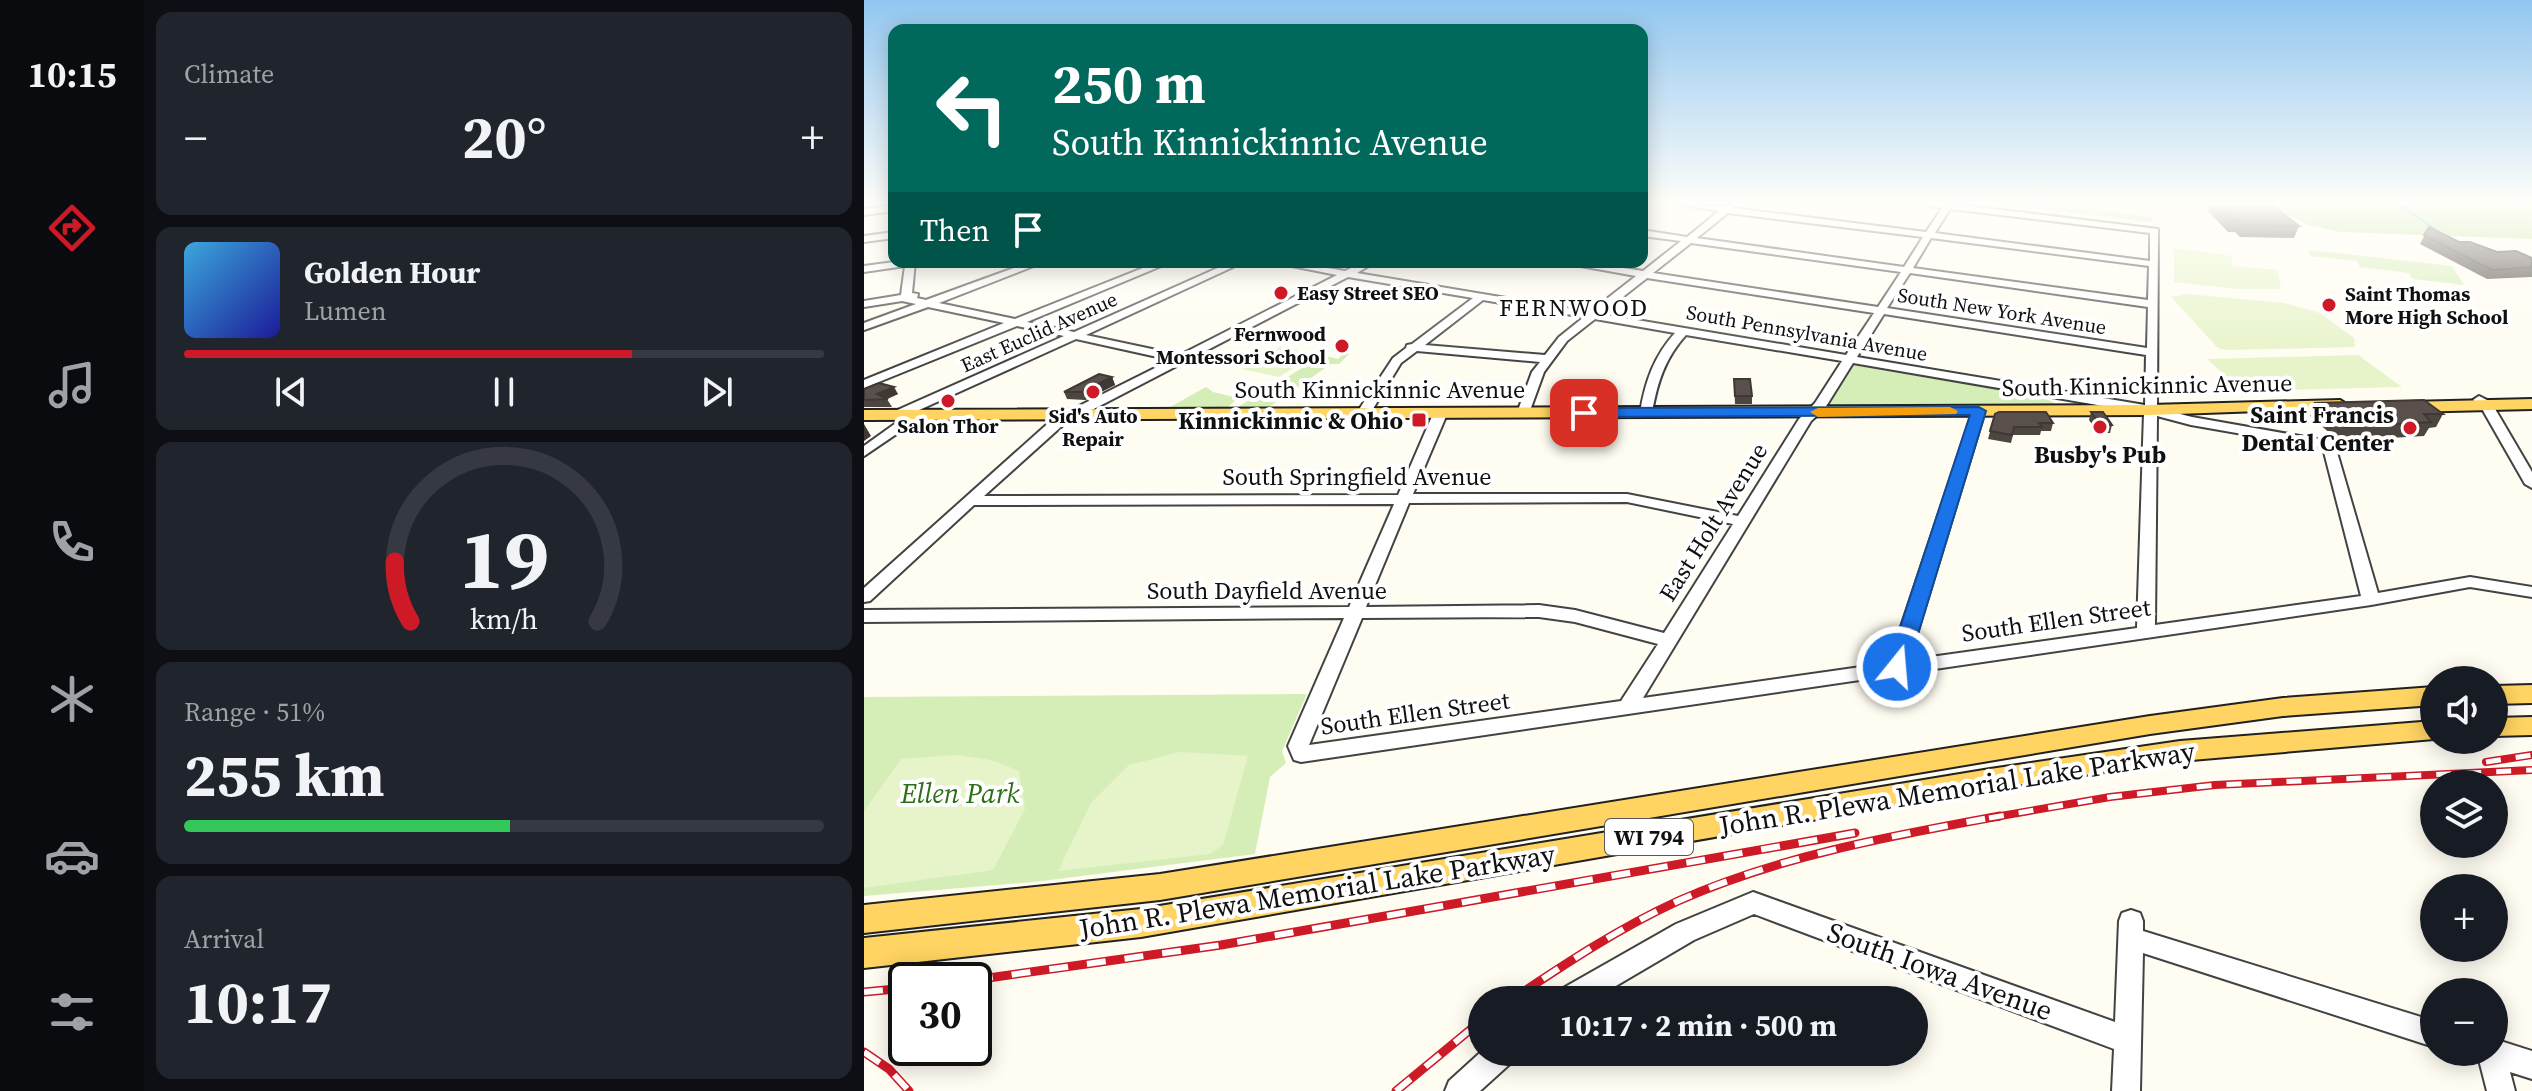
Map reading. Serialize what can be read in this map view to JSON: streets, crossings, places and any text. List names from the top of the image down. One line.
{"streets":{"main road":["South Kinnickinnic Avenue","John R. Plewa Memorial Lake Parkway","WI 794"],"street":["South New York Avenue","East Euclid Avenue","South Pennsylvania Avenue","South Springfield Avenue","East Holt Avenue","South Dayfield Avenue","South Ellen Street","South Iowa Avenue"]},"crossings":[["South New York Avenue","East Holt Avenue"],["East Euclid Avenue","South Kinnickinnic Avenue"],["South Pennsylvania Avenue","South Kinnickinnic Avenue"],["South Pennsylvania Avenue","East Holt Avenue"],["South Pennsylvania Avenue","South Ellen Street"],["South Kinnickinnic Avenue","East Holt Avenue"],["South Springfield Avenue","East Holt Avenue"],["East Holt Avenue","South Dayfield Avenue"],["East Holt Avenue","South Ellen Street"],["South Dayfield Avenue","South Ellen Street"]],"districts":["FERNWOOD"],"parks":["Ellen Park"],"places":{"other":["Easy Street SEO","Saint Thomas More High School","Fernwood Montessori School","Sid's Auto Repair","Salon Thor","Busby's Pub","Saint Francis Dental Center"],"transit":["Kinnickinnic & Ohio"]},"page":{"tabs":"10:15","tile":["Climate",["Range · 51%","255 km"],["Arrival","10:17"]],"turn":["250 m","South Kinnickinnic Avenue"],"heat":["−","20°","+"],"then":"Then","song":["Golden Hour","Lumen"],"map_buttons":["+","−"],"limit":"30","trip":"10:17 · 2 min · 500 m","gauge":["19","km/h"]}}
